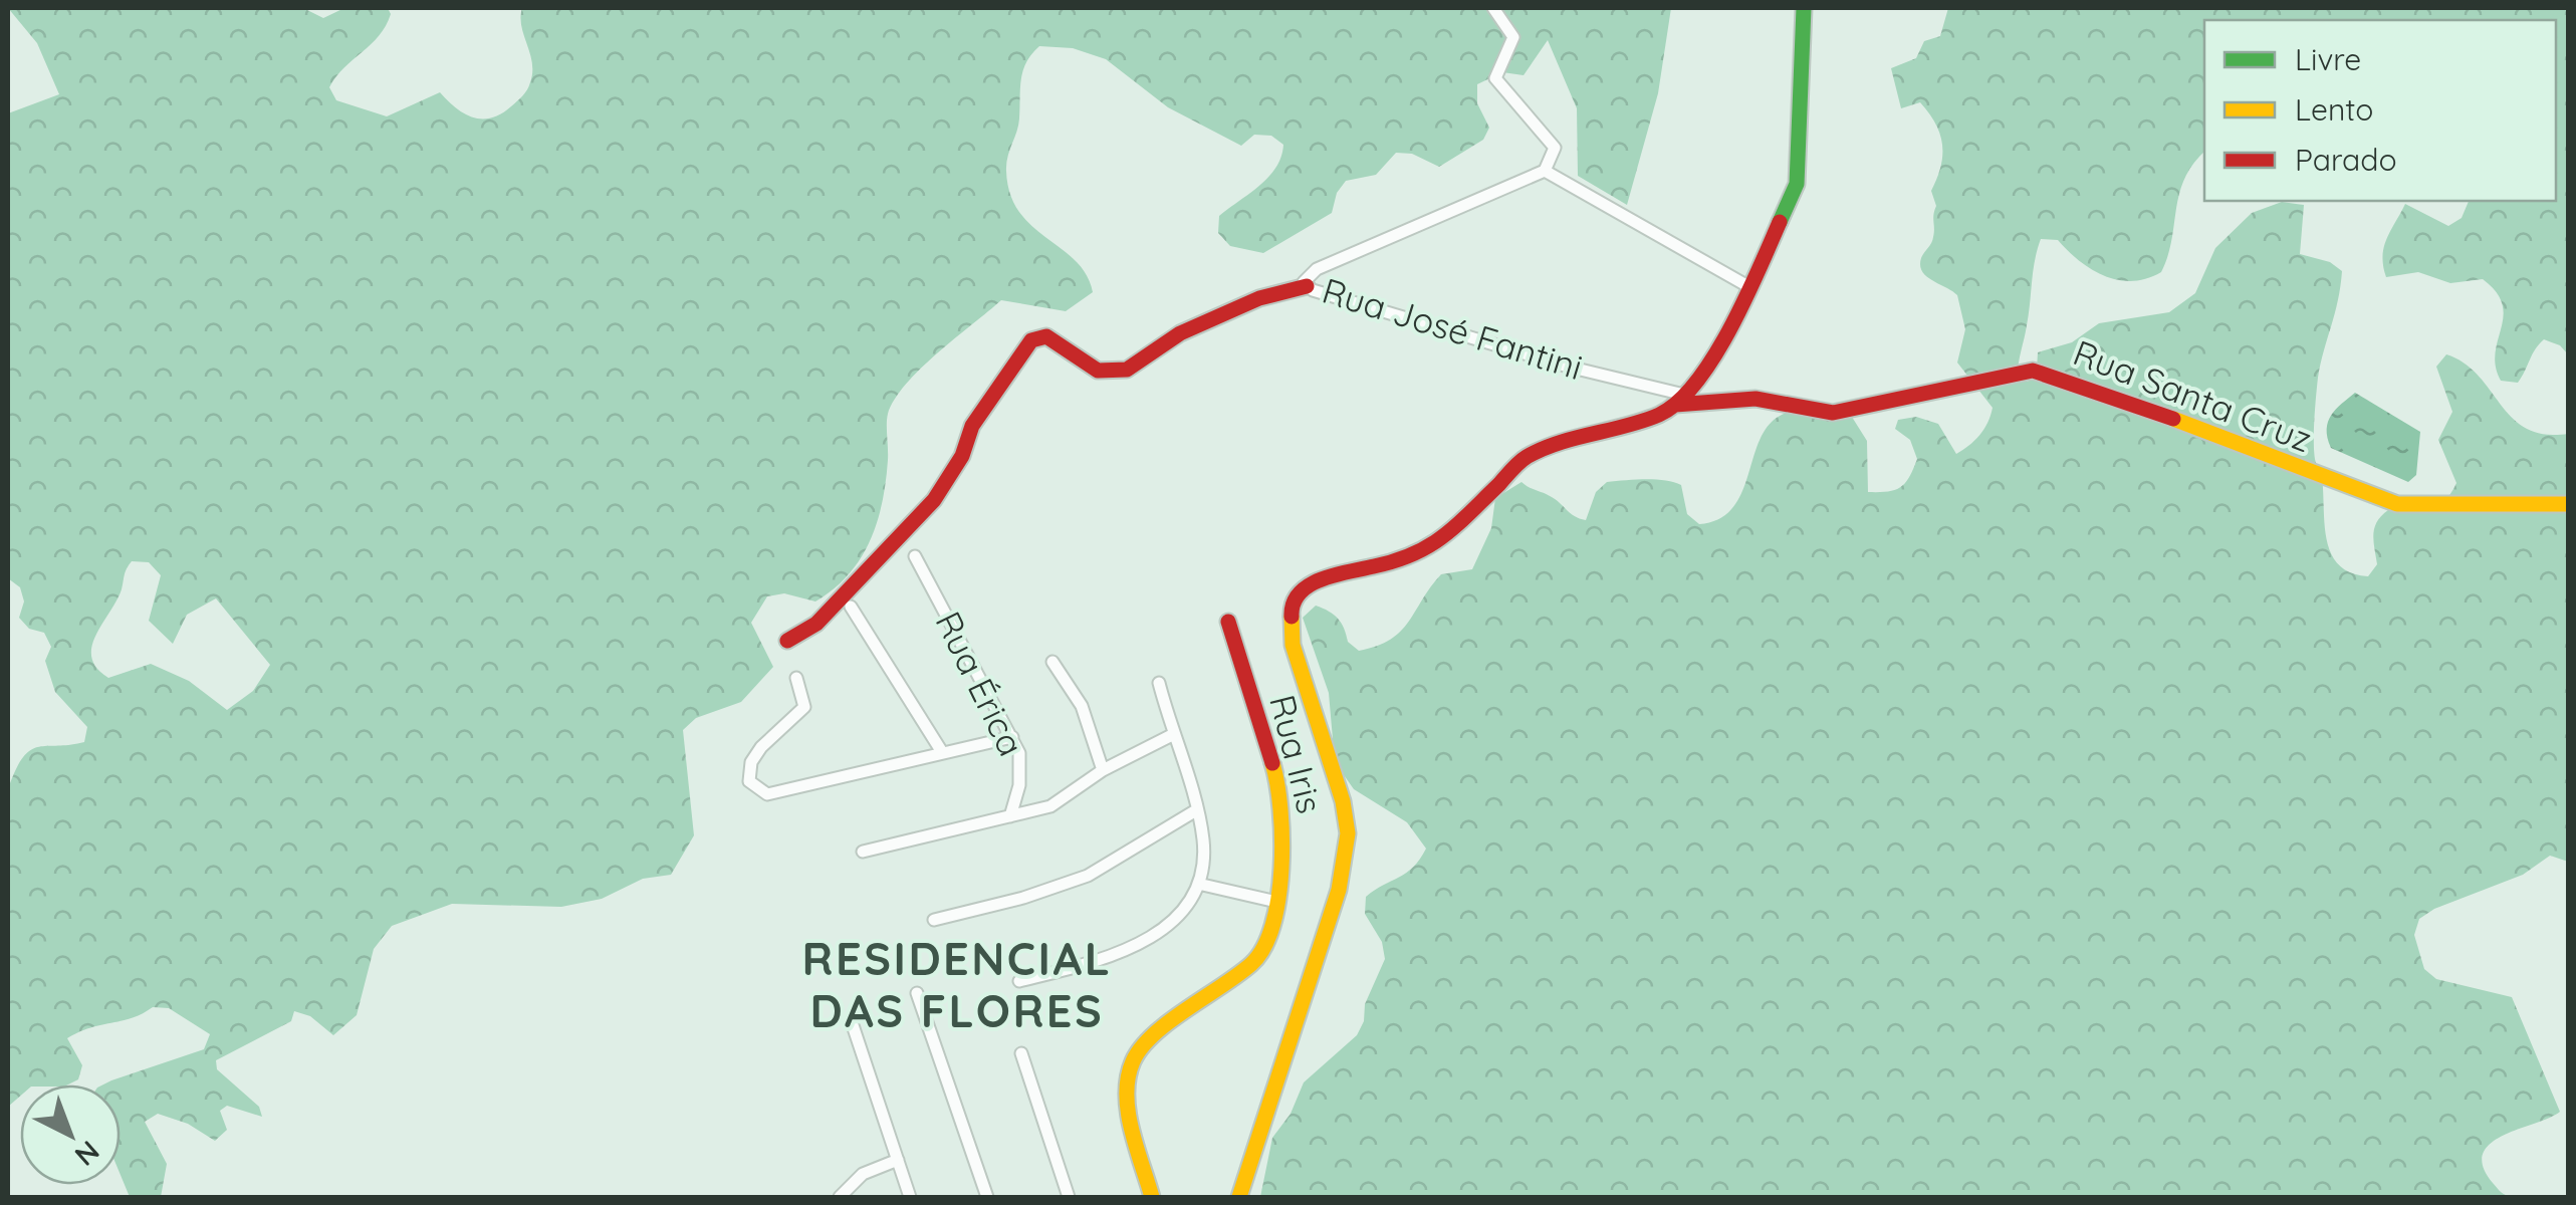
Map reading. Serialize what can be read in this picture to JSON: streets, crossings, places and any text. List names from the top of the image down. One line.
{"streets":{"street":["Rua José Fantini","Rua Santa Cruz","Rua Érica","Rua Iris"]},"crossings":[["Rua José Fantini","Rua Santa Cruz"]],"districts":["RESIDENCIAL DAS FLORES"],"legend":["Livre","Lento","Parado"],"north":"bottom right"}
